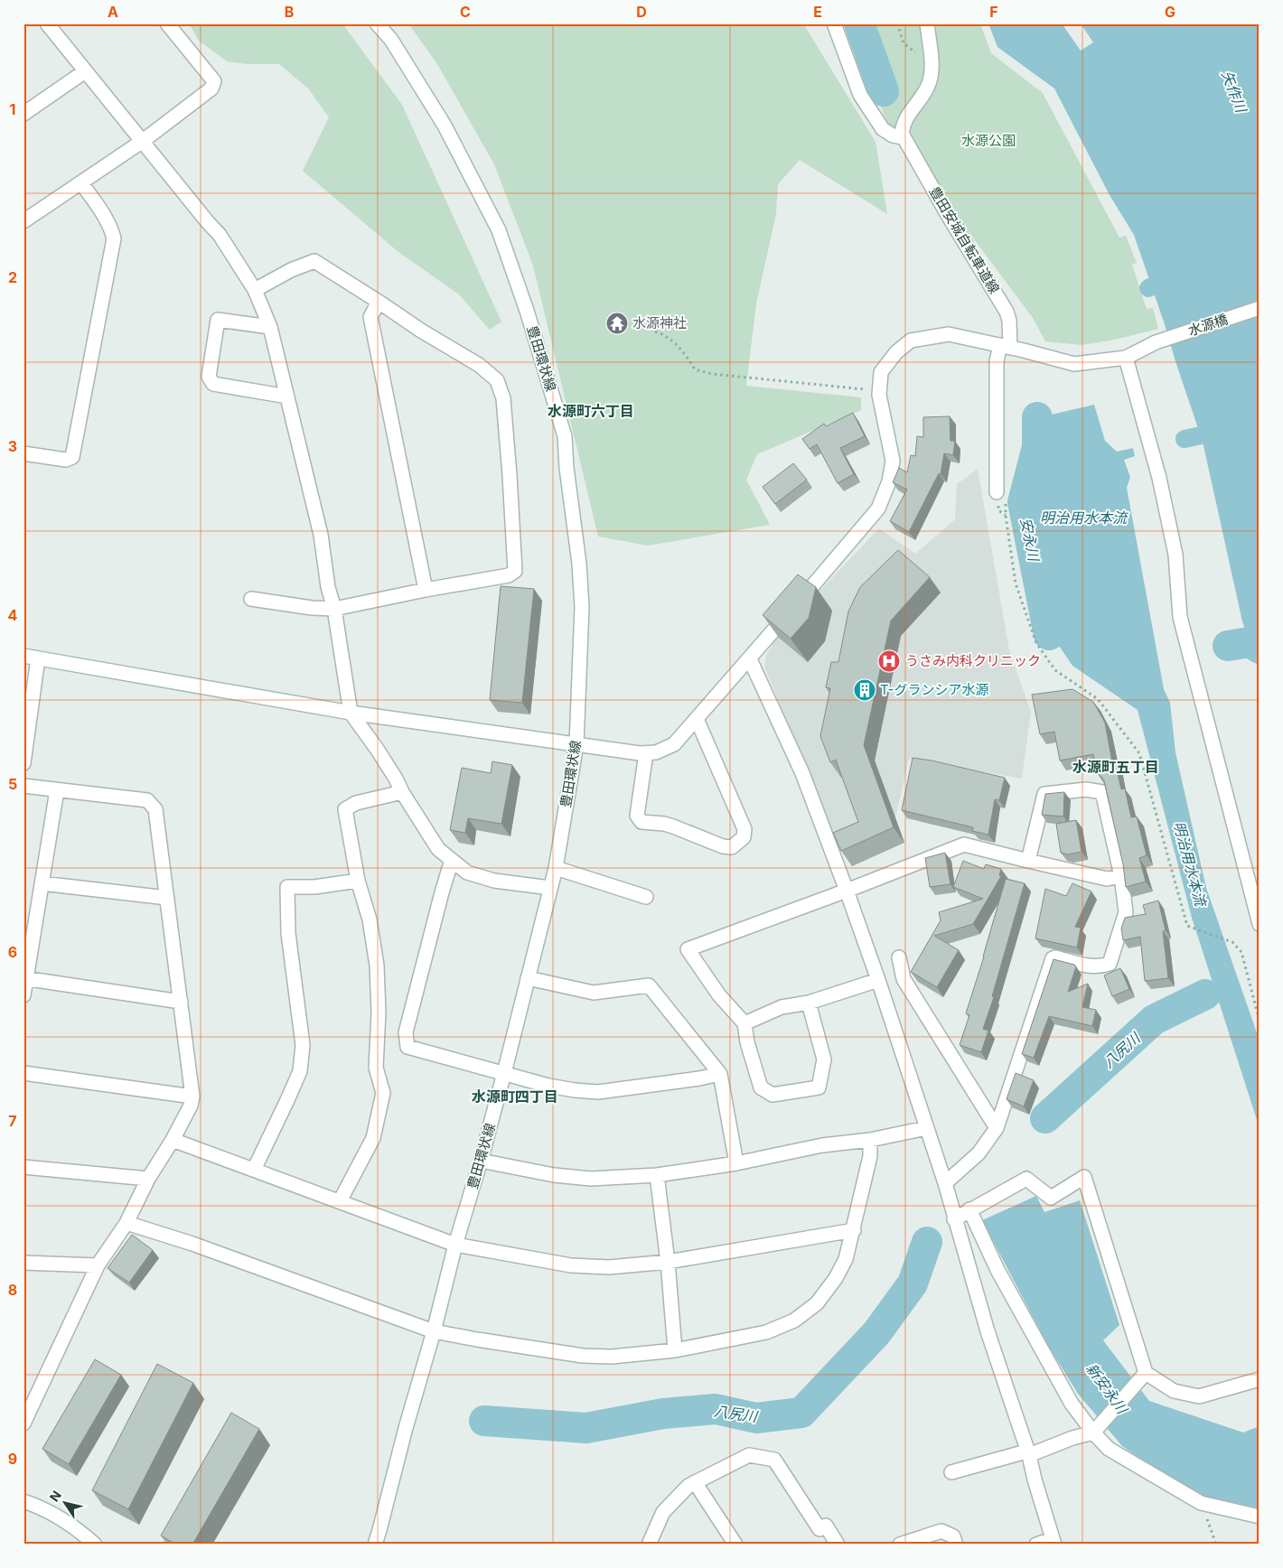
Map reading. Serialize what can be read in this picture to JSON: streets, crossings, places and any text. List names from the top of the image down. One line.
{"streets":{"street":["豊田安城自転車道線","水源橋","豊田環状線"]},"districts":["水源町六丁目","水源町五丁目","水源町四丁目"],"water":["矢作川","明治用水本流","安永川","八尻川","新安永川"],"parks":["水源公園"],"places":{"temple":["水源神社"],"hospital":["うさみ内科クリニック"],"building":["T-グランシア水源"]},"north":"top left","grid":{"columns":["A","B","C","D","E","F","G"],"rows":["1","2","3","4","5","6","7","8","9"]}}
